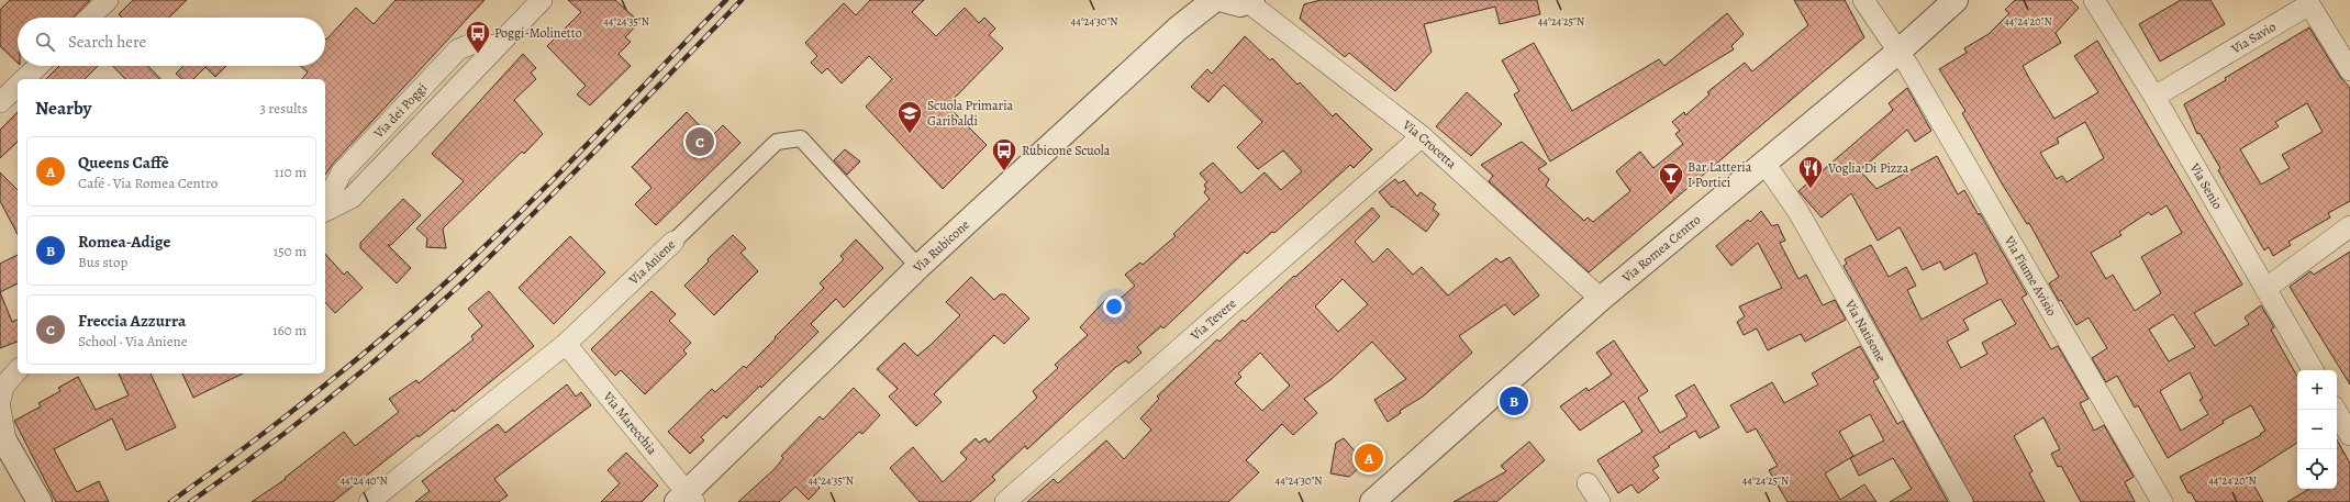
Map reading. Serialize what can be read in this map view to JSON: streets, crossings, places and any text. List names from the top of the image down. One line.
{"streets":{"street":["Via Savio","Via dei Poggi","Via Crocetta","Via Senio","Via Rubicone","Via Romea Centro","Via Aniene","Via Fiume Avisio","Via Tevere","Via Natisone","Via Marecchia"]},"crossings":[["Via Savio","Via Senio"],["Via Crocetta","Via Romea Centro"],["Via Crocetta","Via Tevere"],["Via Rubicone","Via Aniene"],["Via Rubicone","Via Marecchia"],["Via Romea Centro","Via Fiume Avisio"],["Via Romea Centro","Via Natisone"],["Via Aniene","Via Marecchia"]],"places":{"bus stop":["Poggi-Molinetto","Rubicone Scuola"],"school or university":["Scuola Primaria Garibaldi"],"restaurant":["Voglia Di Pizza"],"bar":["Bar Latteria I Portici"]},"page":{"search":"Search here","heading":["Nearby","3 results"],"pins":["C","B","A"],"list":[{"mark":"A","name":"Queens Caffè","note":"Café · Via Romea Centro","value":"110 m"},{"mark":"B","name":"Romea-Adige","note":"Bus stop","value":"150 m"},{"mark":"C","name":"Freccia Azzurra","note":"School · Via Aniene","value":"160 m"}],"map_buttons":["+","−"]},"coordinates":["44°24'35\"N","44°24'30\"N","44°24'25\"N","44°24'20\"N","44°24'40\"N"]}
